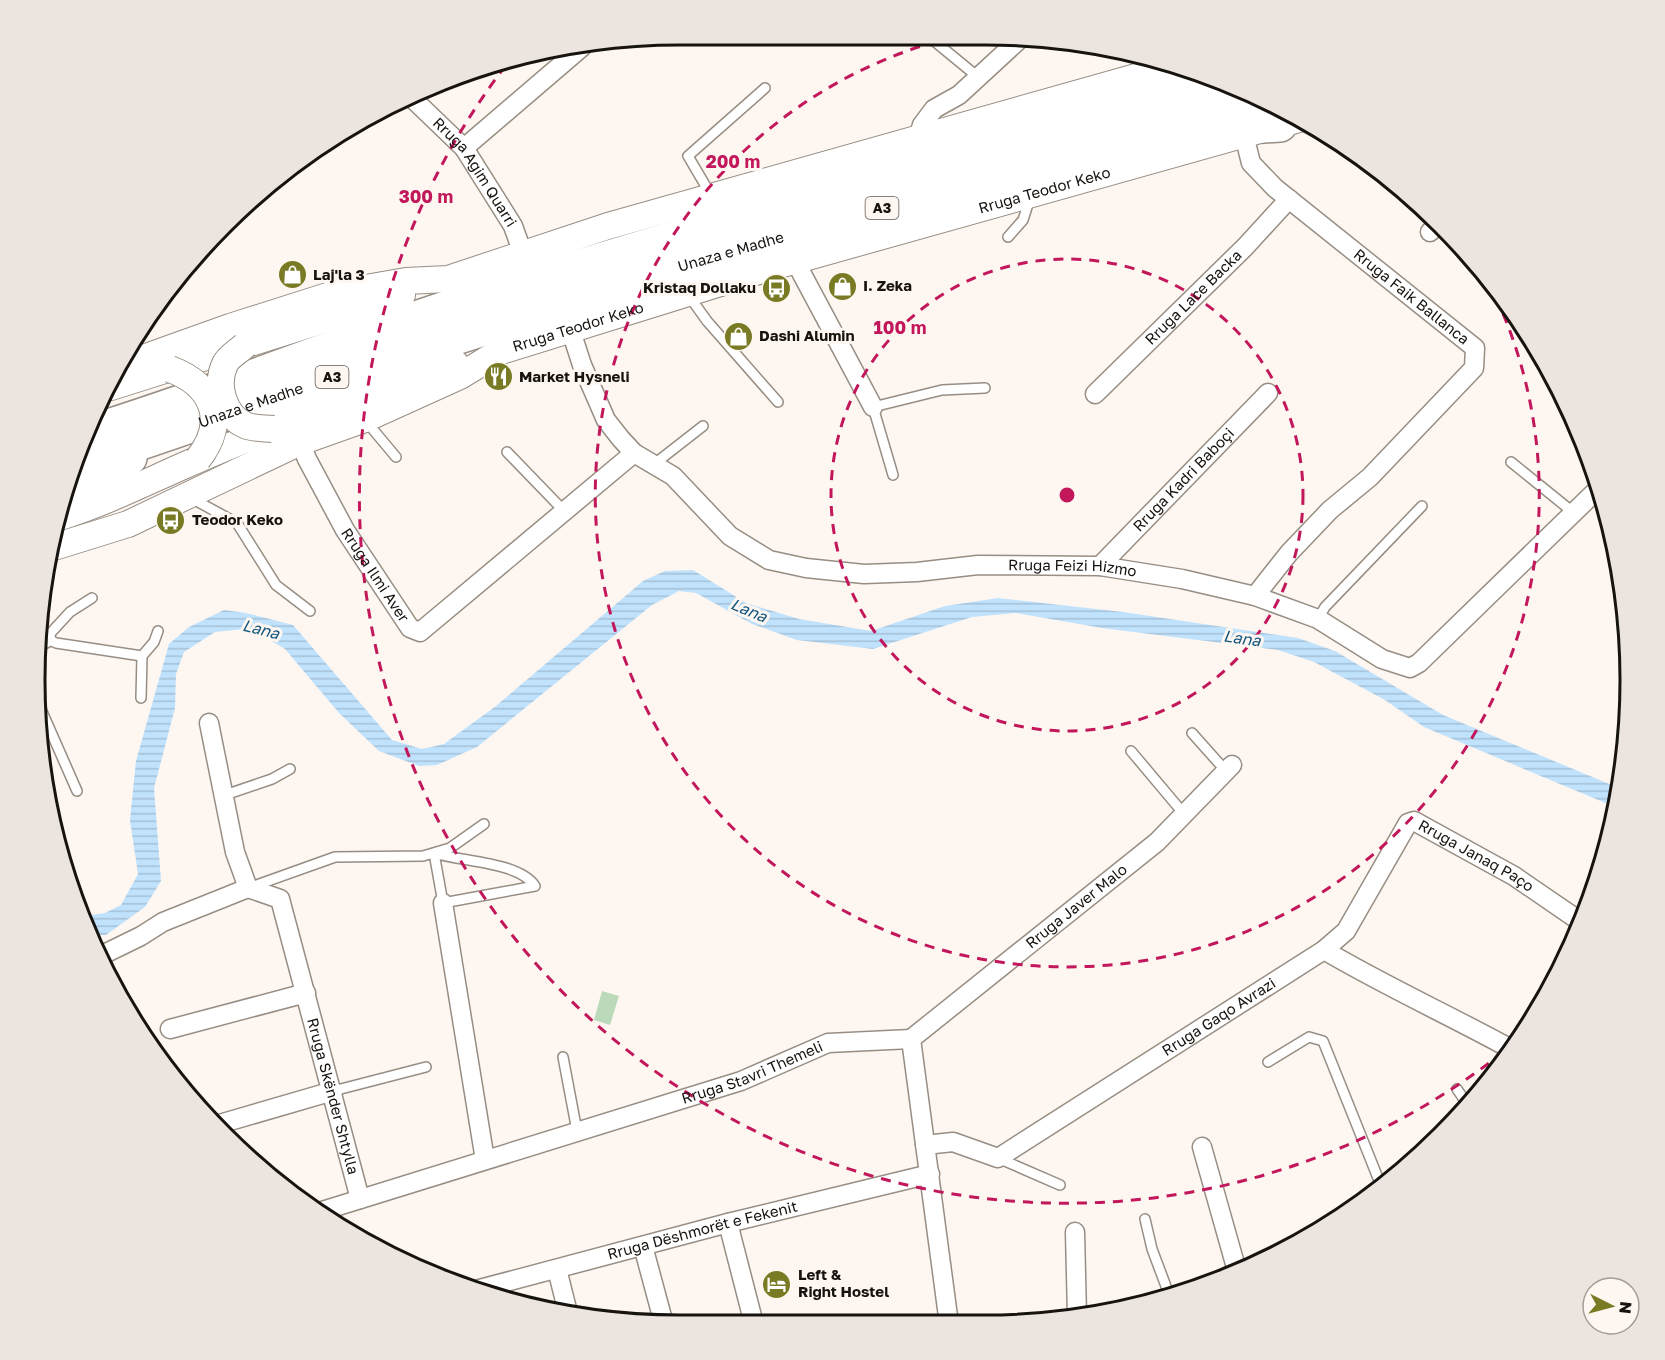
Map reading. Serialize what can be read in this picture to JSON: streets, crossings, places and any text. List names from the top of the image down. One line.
{"streets":{"highway":["A3","Unaza e Madhe"],"main road":["Rruga Teodor Keko"],"street":["Rruga Agim Quarri","Rruga Lace Backa","Rruga Faik Ballanca","Rruga Kadri Baboçi","Rruga Feizi Hizmo","Rruga Ilmi Aver","Rruga Janaq Paço","Rruga Javer Malo","Rruga Gaqo Avrazi","Rruga Stavri Themeli","Rruga Skënder Shtylla","Rruga Dëshmorët e Fekenit"]},"crossings":[["Rruga Teodor Keko","Rruga Faik Ballanca"],["Rruga Teodor Keko","Rruga Feizi Hizmo"],["Rruga Teodor Keko","Rruga Ilmi Aver"],["Rruga Lace Backa","Rruga Faik Ballanca"],["Rruga Faik Ballanca","Rruga Feizi Hizmo"],["Rruga Kadri Baboçi","Rruga Feizi Hizmo"],["Rruga Feizi Hizmo","Rruga Ilmi Aver"],["Rruga Janaq Paço","Rruga Gaqo Avrazi"],["Rruga Javer Malo","Rruga Stavri Themeli"],["Rruga Stavri Themeli","Rruga Skënder Shtylla"]],"water":["Lana"],"places":{"shop":["Laj'la 3","I. Zeka","Dashi Alumin"],"bus stop":["Kristaq Dollaku","Teodor Keko"],"restaurant":["Market Hysneli"],"hotel":["Left & Right Hostel"]},"north":"right","rings":["200 m","300 m","100 m"]}
